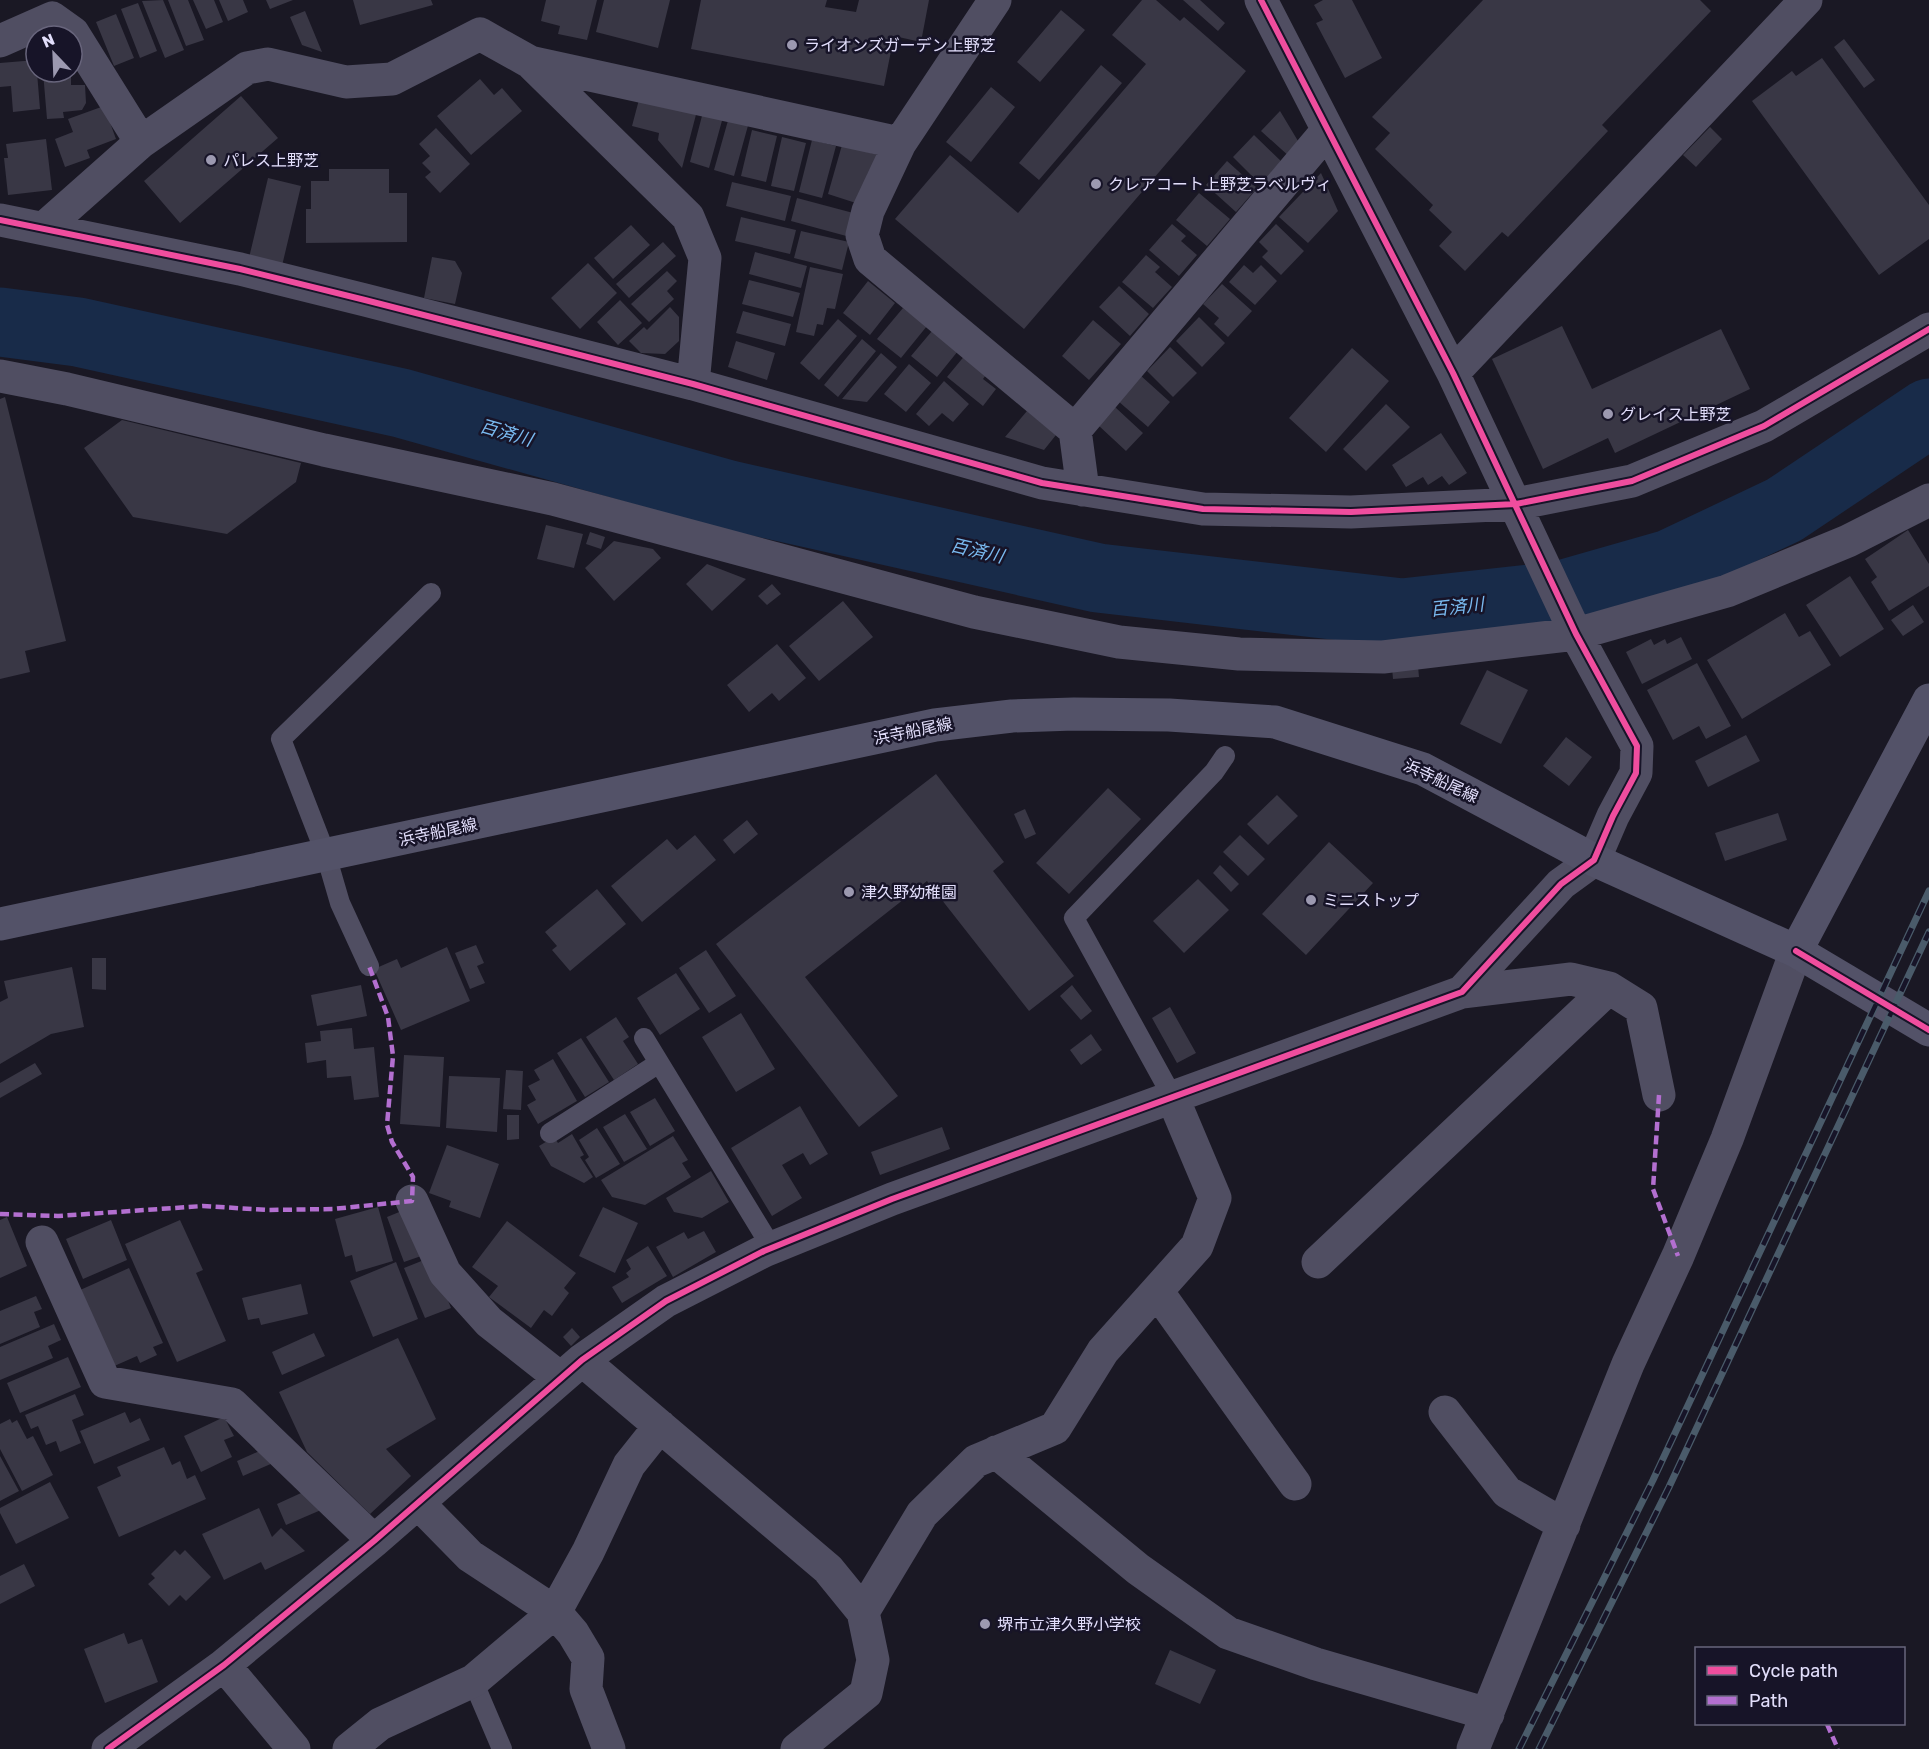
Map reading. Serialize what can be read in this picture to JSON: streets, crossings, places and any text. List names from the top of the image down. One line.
{"streets":{"street":["浜寺船尾線"]},"water":["百済川"],"places":["ライオンズガーデン上野芝","パレス上野芝","クレアコート上野芝ラベルヴィ","グレイス上野芝","津久野幼稚園","ミニストップ","堺市立津久野小学校"],"legend":["Cycle path","Path"],"north":"top left"}
